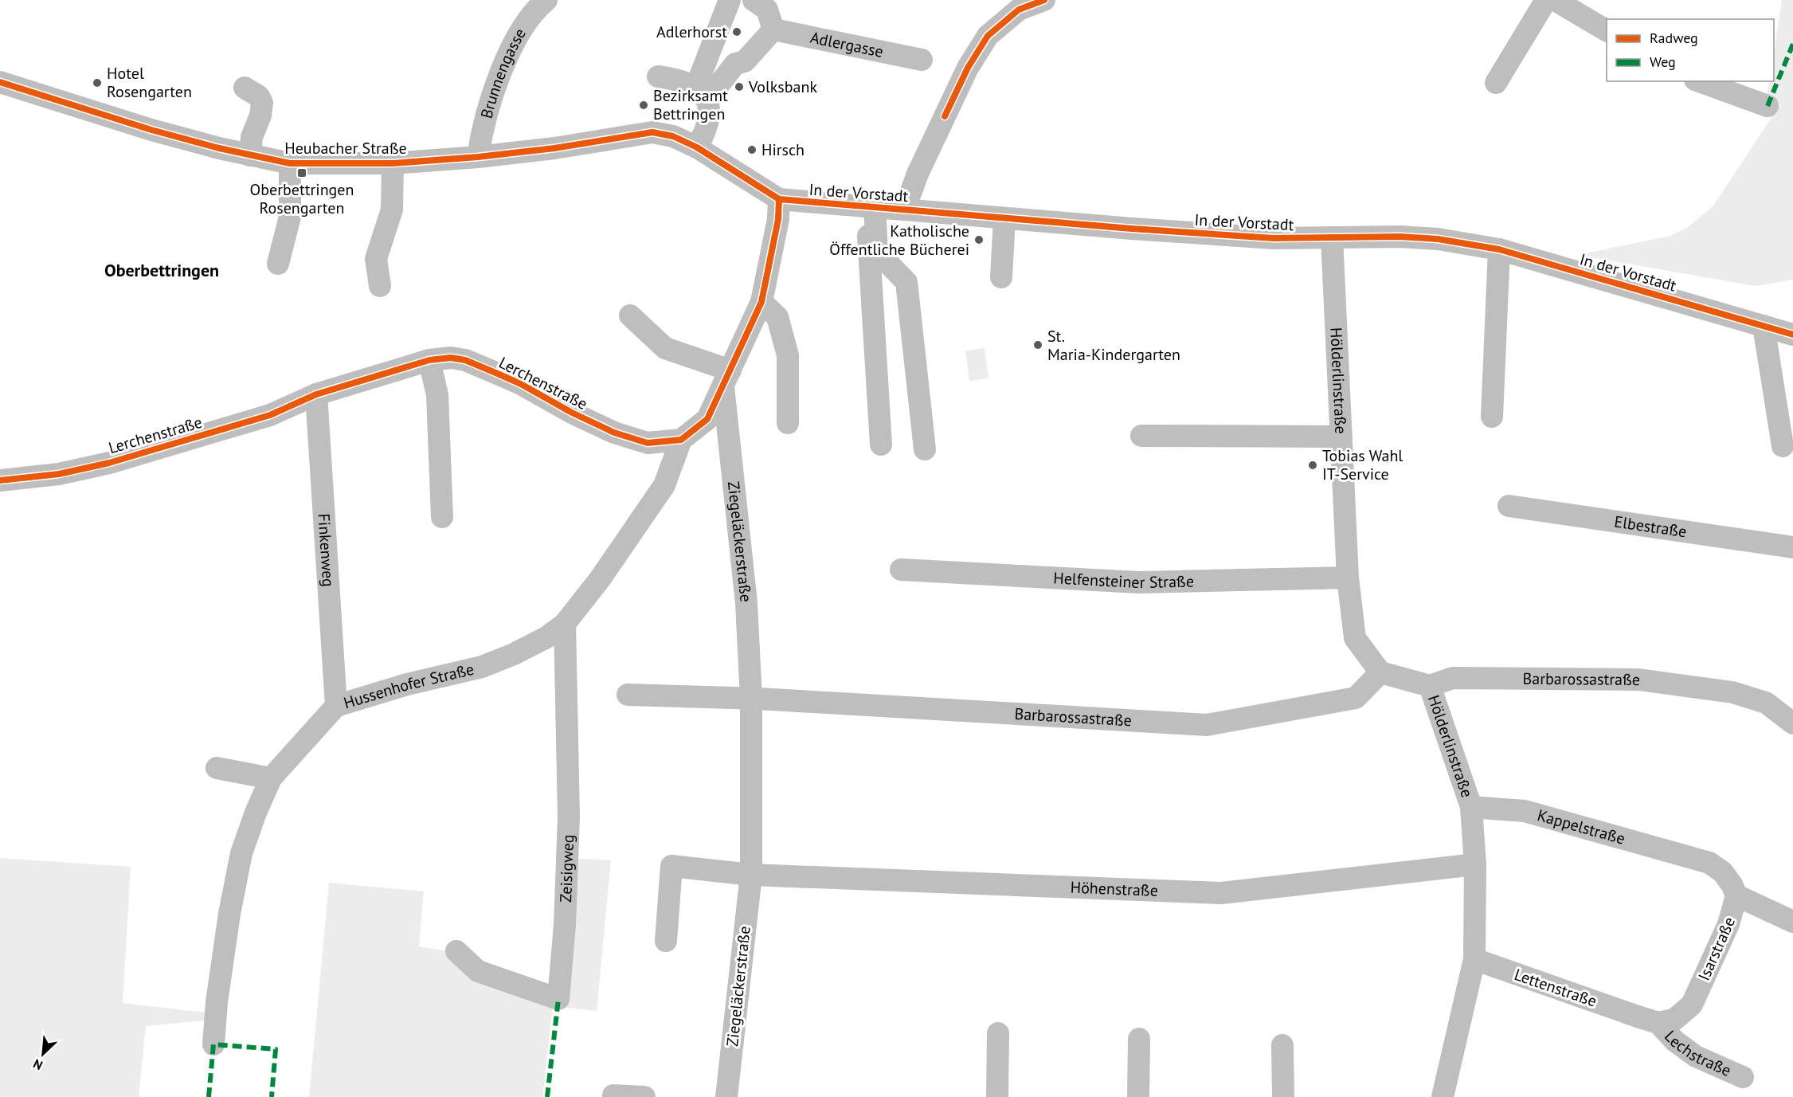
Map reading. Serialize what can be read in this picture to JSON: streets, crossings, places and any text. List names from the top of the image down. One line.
{"streets":{"street":["Adlergasse","Brunnengasse","Heubacher Straße","In der Vorstadt","Hölderlinstraße","Lerchenstraße","Elbestraße","Ziegeläckerstraße","Finkenweg","Helfensteiner Straße","Barbarossastraße","Hussenhofer Straße","Kappelstraße","Zeisigweg","Höhenstraße","Isarstraße","Lettenstraße","Lechstraße"]},"crossings":[["Brunnengasse","Heubacher Straße"],["Heubacher Straße","In der Vorstadt"],["In der Vorstadt","Hölderlinstraße"],["Hölderlinstraße","Helfensteiner Straße"],["Hölderlinstraße","Barbarossastraße"],["Hölderlinstraße","Kappelstraße"],["Hölderlinstraße","Höhenstraße"],["Hölderlinstraße","Lettenstraße"],["Lerchenstraße","Finkenweg"],["Lerchenstraße","Hussenhofer Straße"],["Ziegeläckerstraße","Barbarossastraße"],["Ziegeläckerstraße","Höhenstraße"],["Finkenweg","Hussenhofer Straße"],["Hussenhofer Straße","Zeisigweg"],["Kappelstraße","Isarstraße"],["Isarstraße","Lettenstraße"],["Isarstraße","Lechstraße"],["Lettenstraße","Lechstraße"]],"districts":["Oberbettringen"],"places":{"other":["Adlerhorst","Hotel Rosengarten","Volksbank","Bezirksamt Bettringen","Hirsch","Katholische Öffentliche Bücherei","St. Maria-Kindergarten","Tobias Wahl IT-Service"],"transit":["Oberbettringen Rosengarten"]},"legend":["Radweg","Weg"],"north":"bottom left"}
